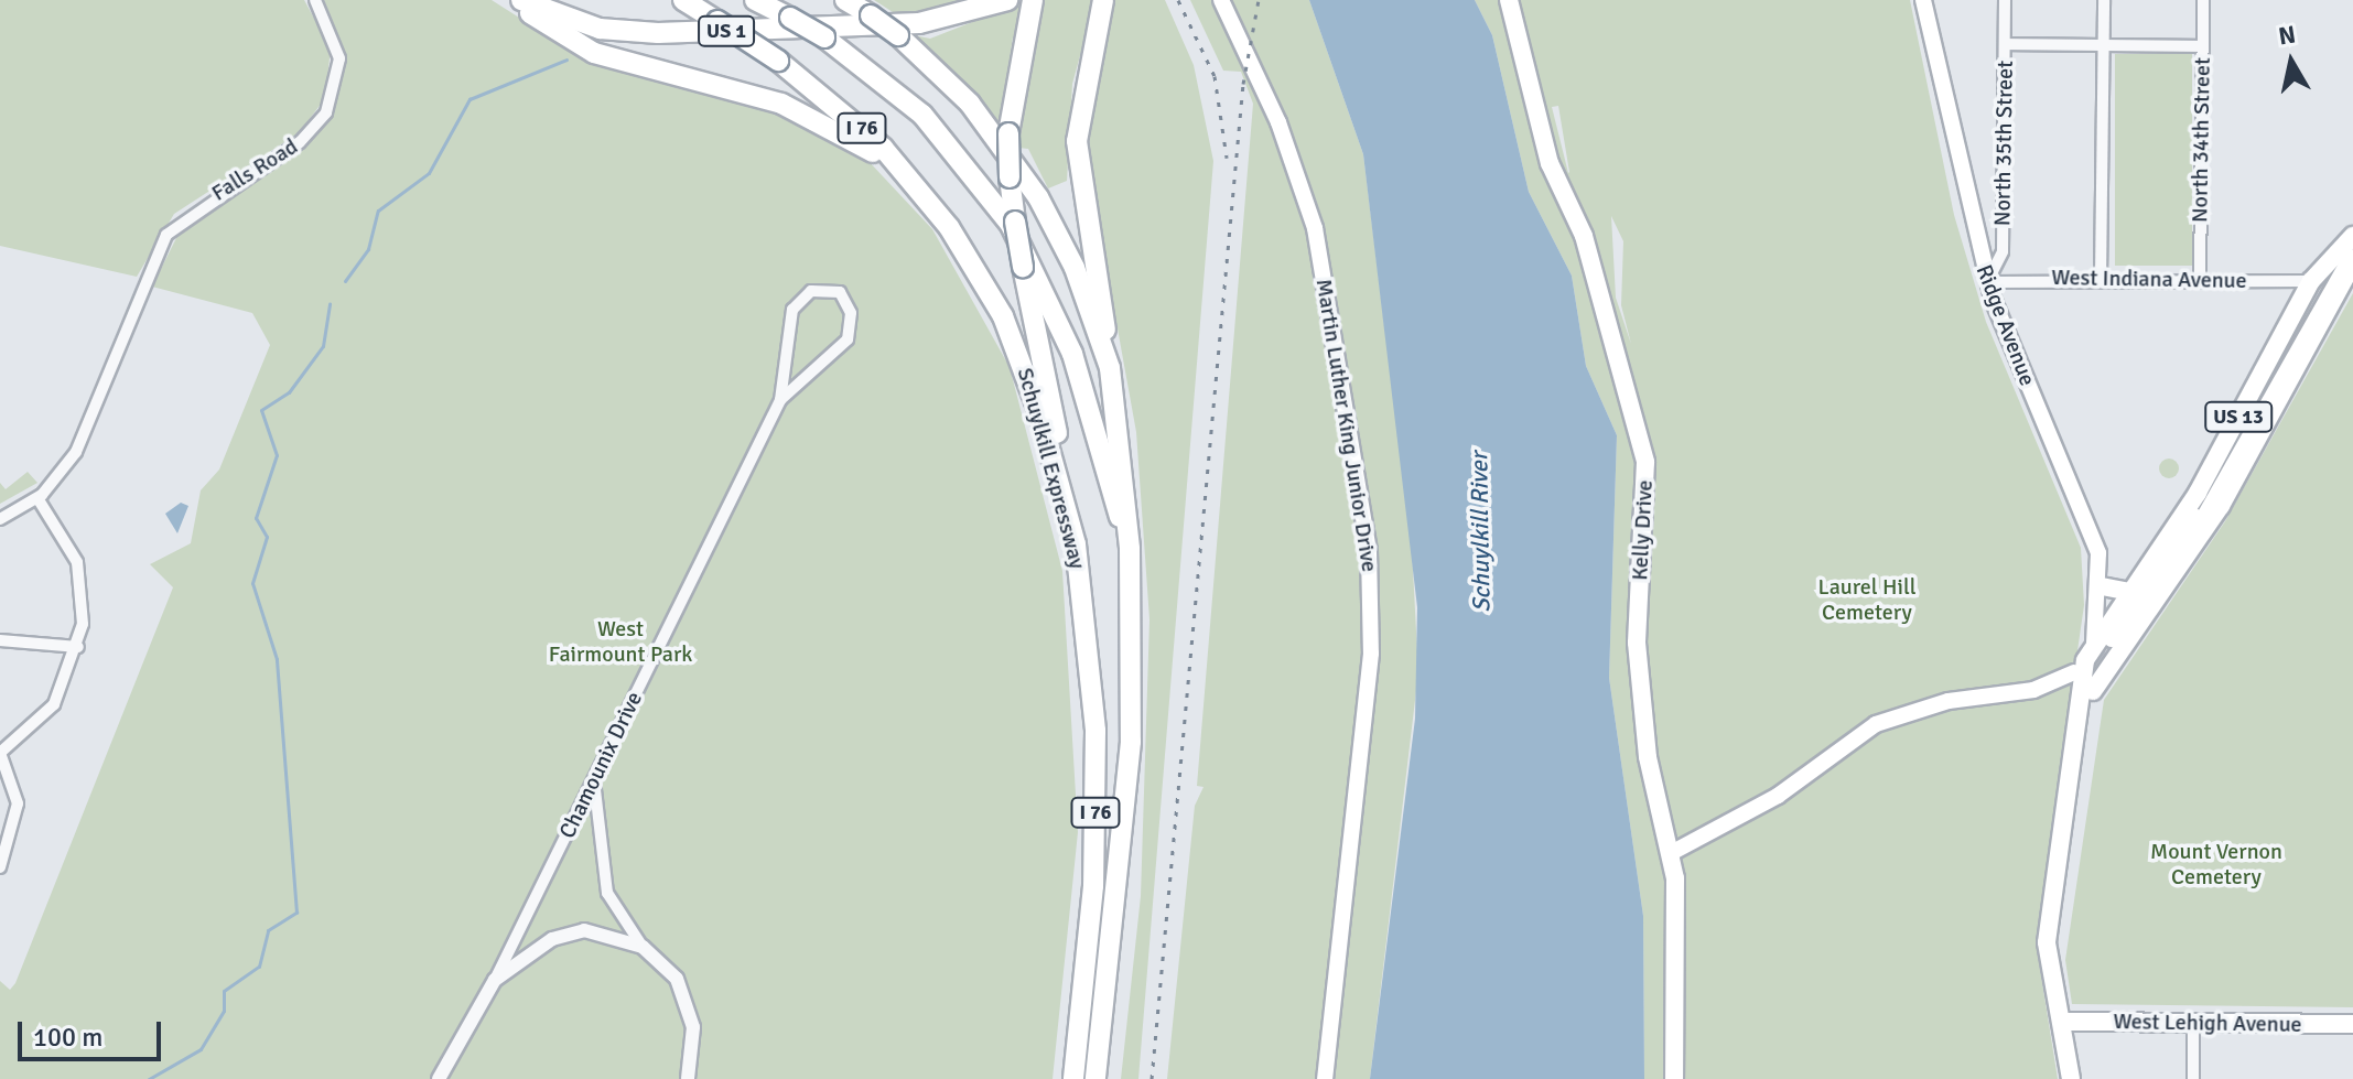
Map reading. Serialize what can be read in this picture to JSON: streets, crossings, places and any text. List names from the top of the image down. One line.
{"streets":{"highway":["US 1","I 76","Schuylkill Expressway"],"main road":["Ridge Avenue","US 13","Martin Luther King Junior Drive","Kelly Drive","West Lehigh Avenue"],"street":["North 34th Street","North 35th Street","Falls Road","West Indiana Avenue","Chamounix Drive"]},"crossings":[["North 34th Street","West Indiana Avenue"],["North 35th Street","West Indiana Avenue"],["North 35th Street","Ridge Avenue"],["West Indiana Avenue","Ridge Avenue"],["West Indiana Avenue","US 13"],["Ridge Avenue","US 13"],["Ridge Avenue","West Lehigh Avenue"]],"water":["Schuylkill River"],"parks":["Laurel Hill Cemetery","West Fairmount Park","Mount Vernon Cemetery"],"scale_bar":"100 m","north":"top"}
